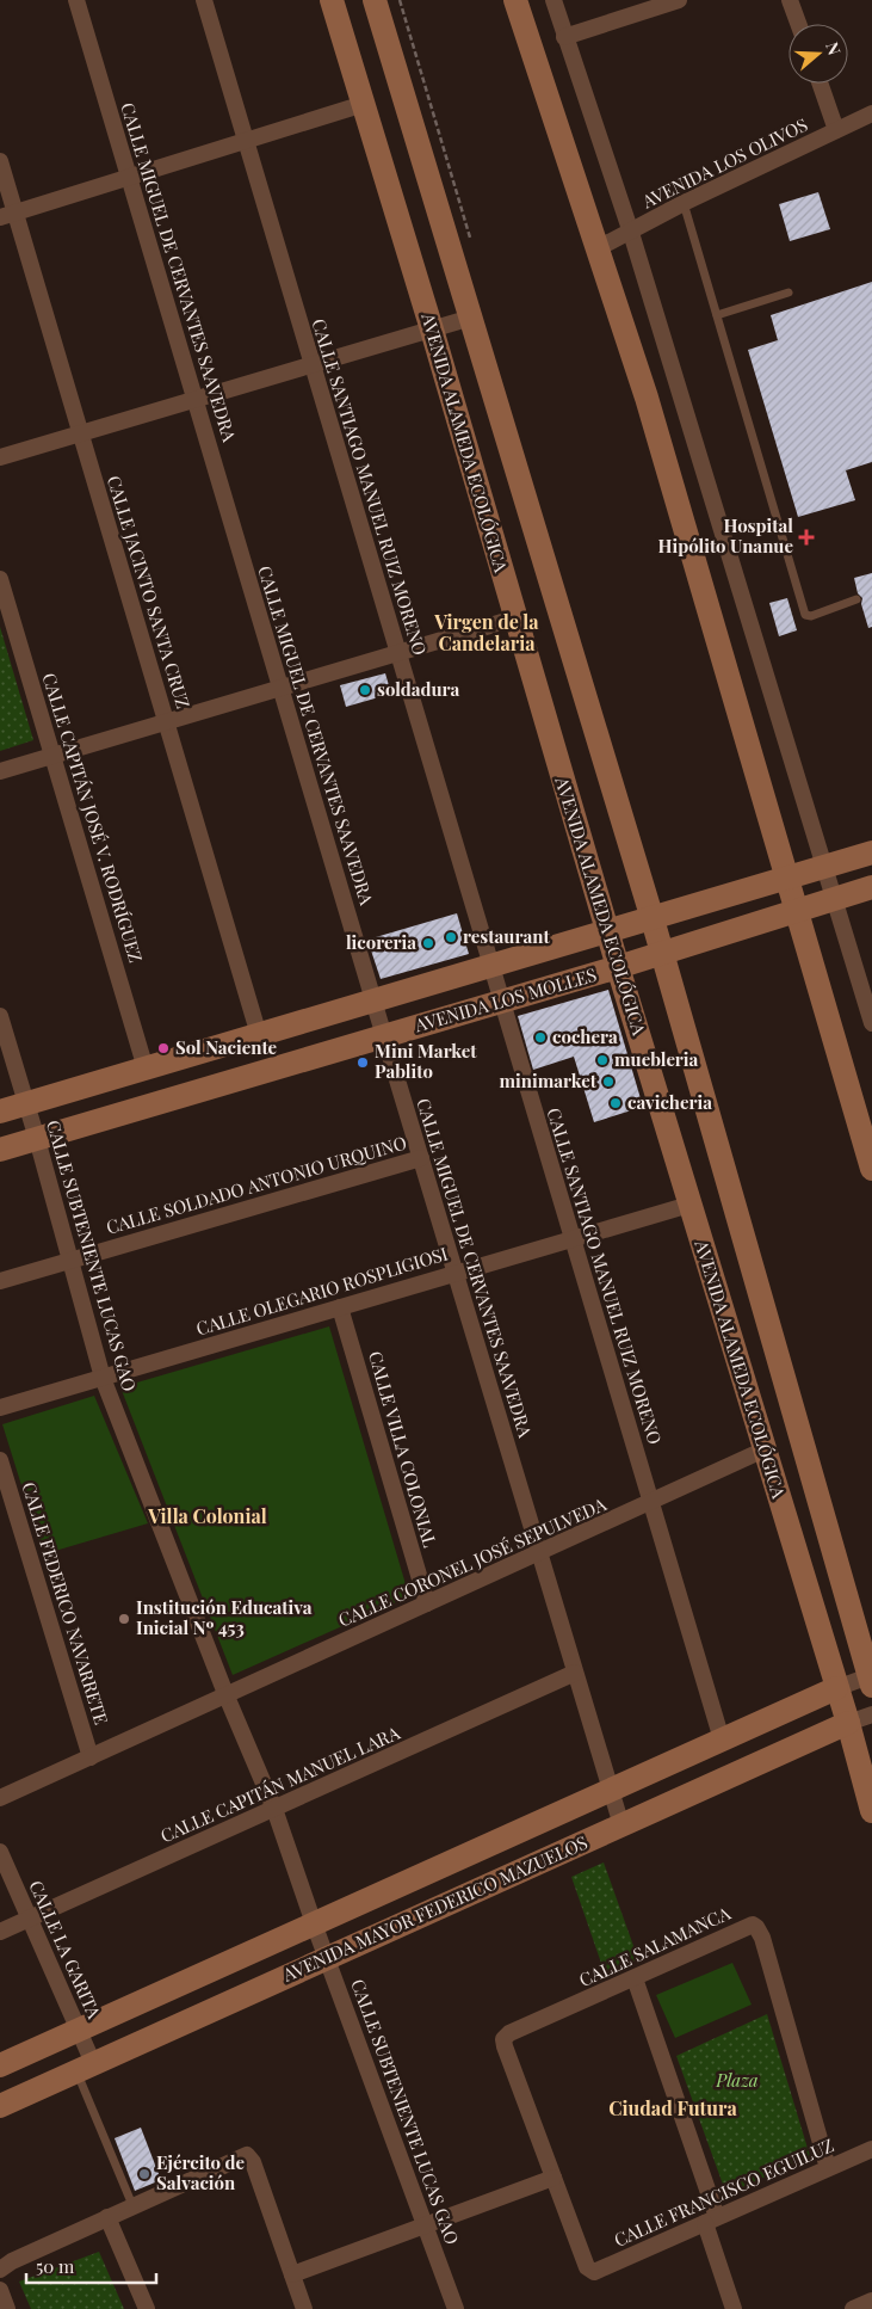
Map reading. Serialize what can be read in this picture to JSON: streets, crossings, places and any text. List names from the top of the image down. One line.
{"streets":{"street":["AVENIDA LOS OLIVOS","CALLE MIGUEL DE CERVANTES SAAVEDRA","AVENIDA ALAMEDA ECOLÓGICA","CALLE SANTIAGO MANUEL RUIZ MORENO","CALLE JACINTO SANTA CRUZ","CALLE CAPITÁN JOSÉ V. RODRÍGUEZ","AVENIDA LOS MOLLES","CALLE SOLDADO ANTONIO URQUINO","CALLE SUBTENIENTE LUCAS GAO","CALLE OLEGARIO ROSPLIGIOSI","CALLE VILLA COLONIAL","CALLE CORONEL JOSÉ SEPULVEDA","CALLE FEDERICO NAVARRETE","CALLE CAPITÁN MANUEL LARA","AVENIDA MAYOR FEDERICO MAZUELOS","CALLE SALAMANCA","CALLE LA GARITA","CALLE FRANCISCO EGUILUZ"]},"crossings":[["CALLE MIGUEL DE CERVANTES SAAVEDRA","AVENIDA LOS MOLLES"],["CALLE MIGUEL DE CERVANTES SAAVEDRA","CALLE SOLDADO ANTONIO URQUINO"],["CALLE MIGUEL DE CERVANTES SAAVEDRA","CALLE OLEGARIO ROSPLIGIOSI"],["CALLE MIGUEL DE CERVANTES SAAVEDRA","CALLE CORONEL JOSÉ SEPULVEDA"],["CALLE MIGUEL DE CERVANTES SAAVEDRA","CALLE CAPITÁN MANUEL LARA"],["CALLE MIGUEL DE CERVANTES SAAVEDRA","AVENIDA MAYOR FEDERICO MAZUELOS"],["AVENIDA ALAMEDA ECOLÓGICA","AVENIDA LOS MOLLES"],["AVENIDA ALAMEDA ECOLÓGICA","CALLE OLEGARIO ROSPLIGIOSI"],["AVENIDA ALAMEDA ECOLÓGICA","CALLE CORONEL JOSÉ SEPULVEDA"],["AVENIDA ALAMEDA ECOLÓGICA","AVENIDA MAYOR FEDERICO MAZUELOS"],["CALLE SANTIAGO MANUEL RUIZ MORENO","AVENIDA LOS MOLLES"],["CALLE SANTIAGO MANUEL RUIZ MORENO","CALLE OLEGARIO ROSPLIGIOSI"],["CALLE SANTIAGO MANUEL RUIZ MORENO","CALLE CORONEL JOSÉ SEPULVEDA"],["CALLE SANTIAGO MANUEL RUIZ MORENO","AVENIDA MAYOR FEDERICO MAZUELOS"],["CALLE JACINTO SANTA CRUZ","AVENIDA LOS MOLLES"],["CALLE CAPITÁN JOSÉ V. RODRÍGUEZ","AVENIDA LOS MOLLES"],["AVENIDA LOS MOLLES","CALLE SUBTENIENTE LUCAS GAO"],["CALLE SOLDADO ANTONIO URQUINO","CALLE SUBTENIENTE LUCAS GAO"],["CALLE SUBTENIENTE LUCAS GAO","CALLE OLEGARIO ROSPLIGIOSI"],["CALLE SUBTENIENTE LUCAS GAO","CALLE CORONEL JOSÉ SEPULVEDA"],["CALLE SUBTENIENTE LUCAS GAO","CALLE CAPITÁN MANUEL LARA"],["CALLE SUBTENIENTE LUCAS GAO","AVENIDA MAYOR FEDERICO MAZUELOS"],["CALLE OLEGARIO ROSPLIGIOSI","CALLE VILLA COLONIAL"],["CALLE VILLA COLONIAL","CALLE CORONEL JOSÉ SEPULVEDA"],["CALLE CORONEL JOSÉ SEPULVEDA","CALLE FEDERICO NAVARRETE"],["CALLE CAPITÁN MANUEL LARA","CALLE LA GARITA"],["AVENIDA MAYOR FEDERICO MAZUELOS","CALLE LA GARITA"],["CALLE SALAMANCA","CALLE FRANCISCO EGUILUZ"]],"districts":["Virgen de la Candelaria","Villa Colonial","Ciudad Futura"],"parks":["Plaza"],"places":{"health":["Hospital Hipólito Unanue"],"other":["soldadura","restaurant","licoreria","cochera","Sol Naciente","muebleria","Mini Market Pablito","minimarket","cavicheria","Institución Educativa Inicial Nº 453","Ejército de Salvación"]},"scale_bar":"50 m","north":"right"}
